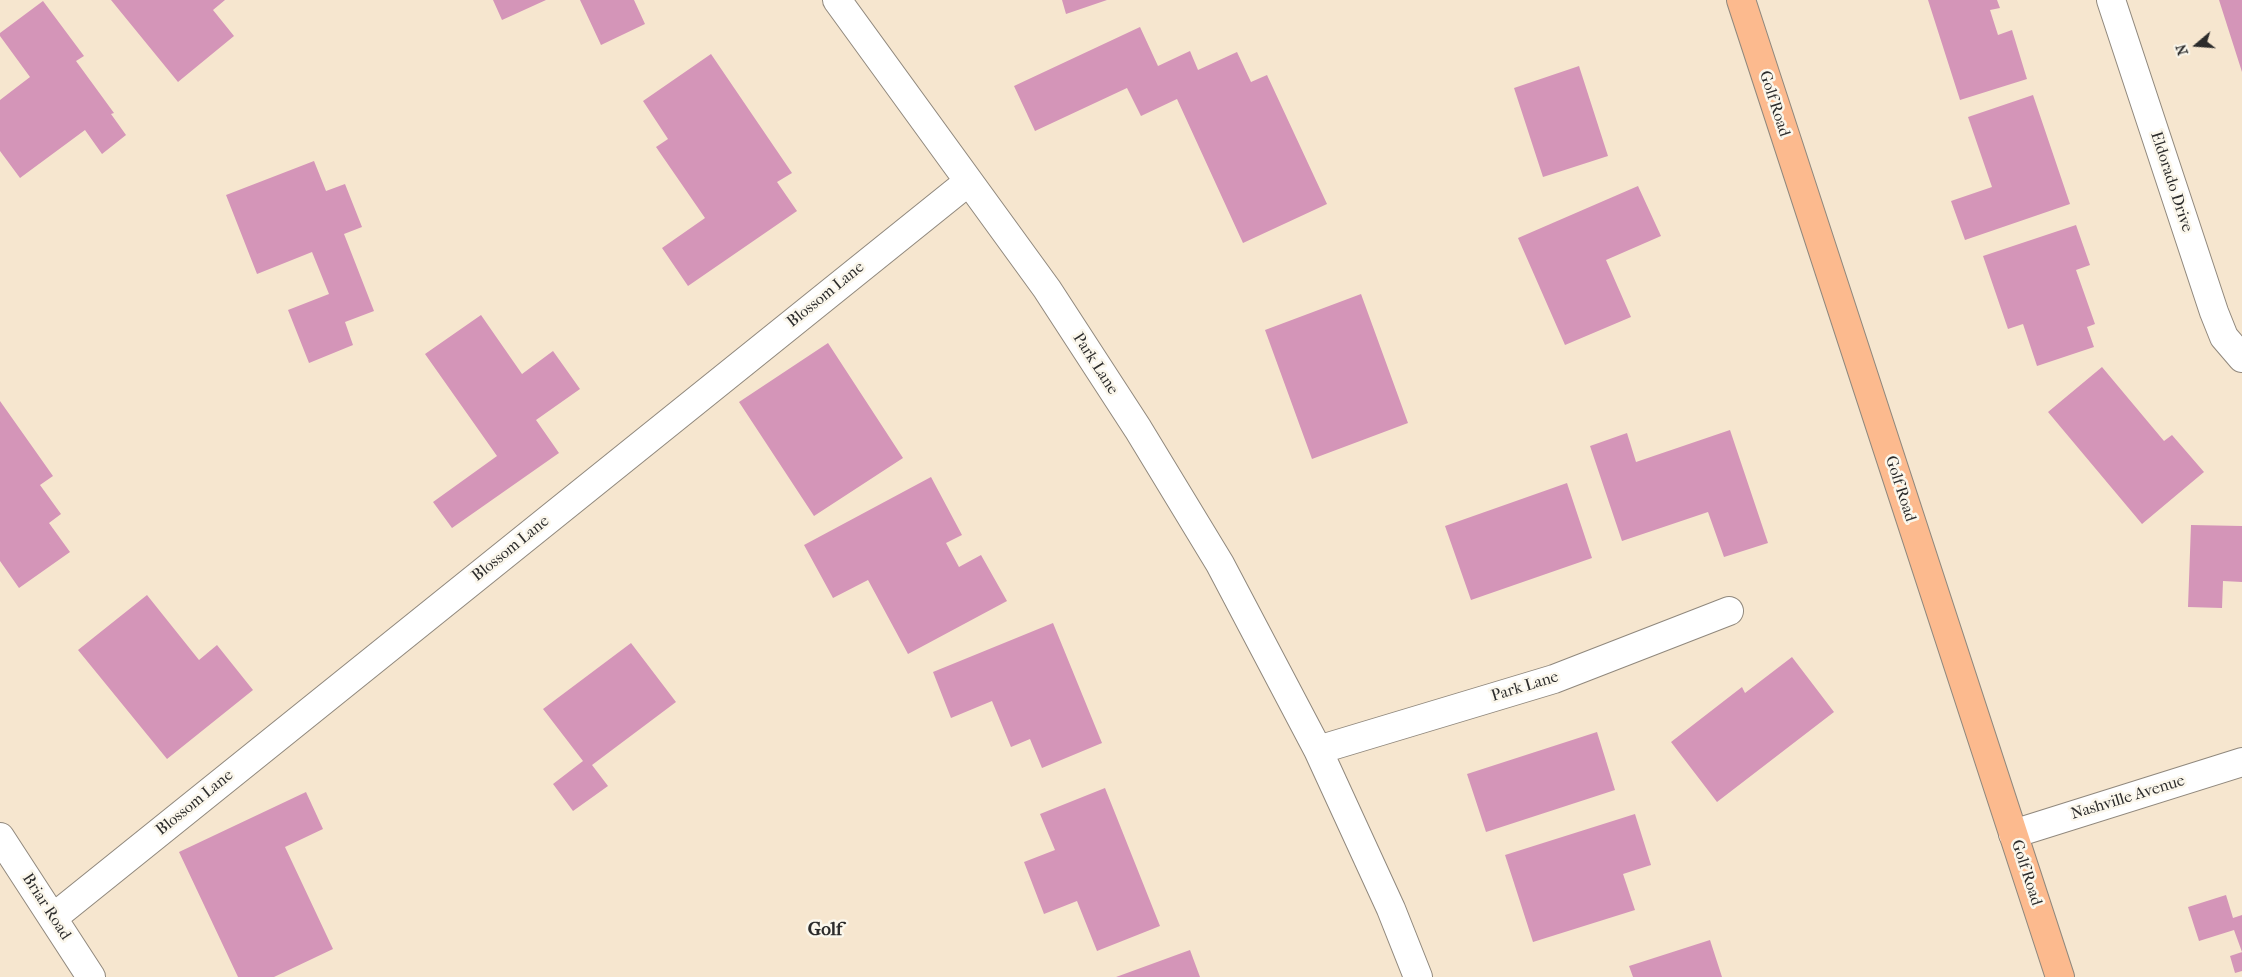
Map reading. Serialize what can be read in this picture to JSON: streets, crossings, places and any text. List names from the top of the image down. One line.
{"streets":{"main road":["Golf Road"],"street":["Eldorado Drive","Blossom Lane","Park Lane","Nashville Avenue","Briar Road"]},"crossings":[["Golf Road","Nashville Avenue"],["Blossom Lane","Park Lane"],["Blossom Lane","Briar Road"]],"districts":["Golf"],"north":"left"}
